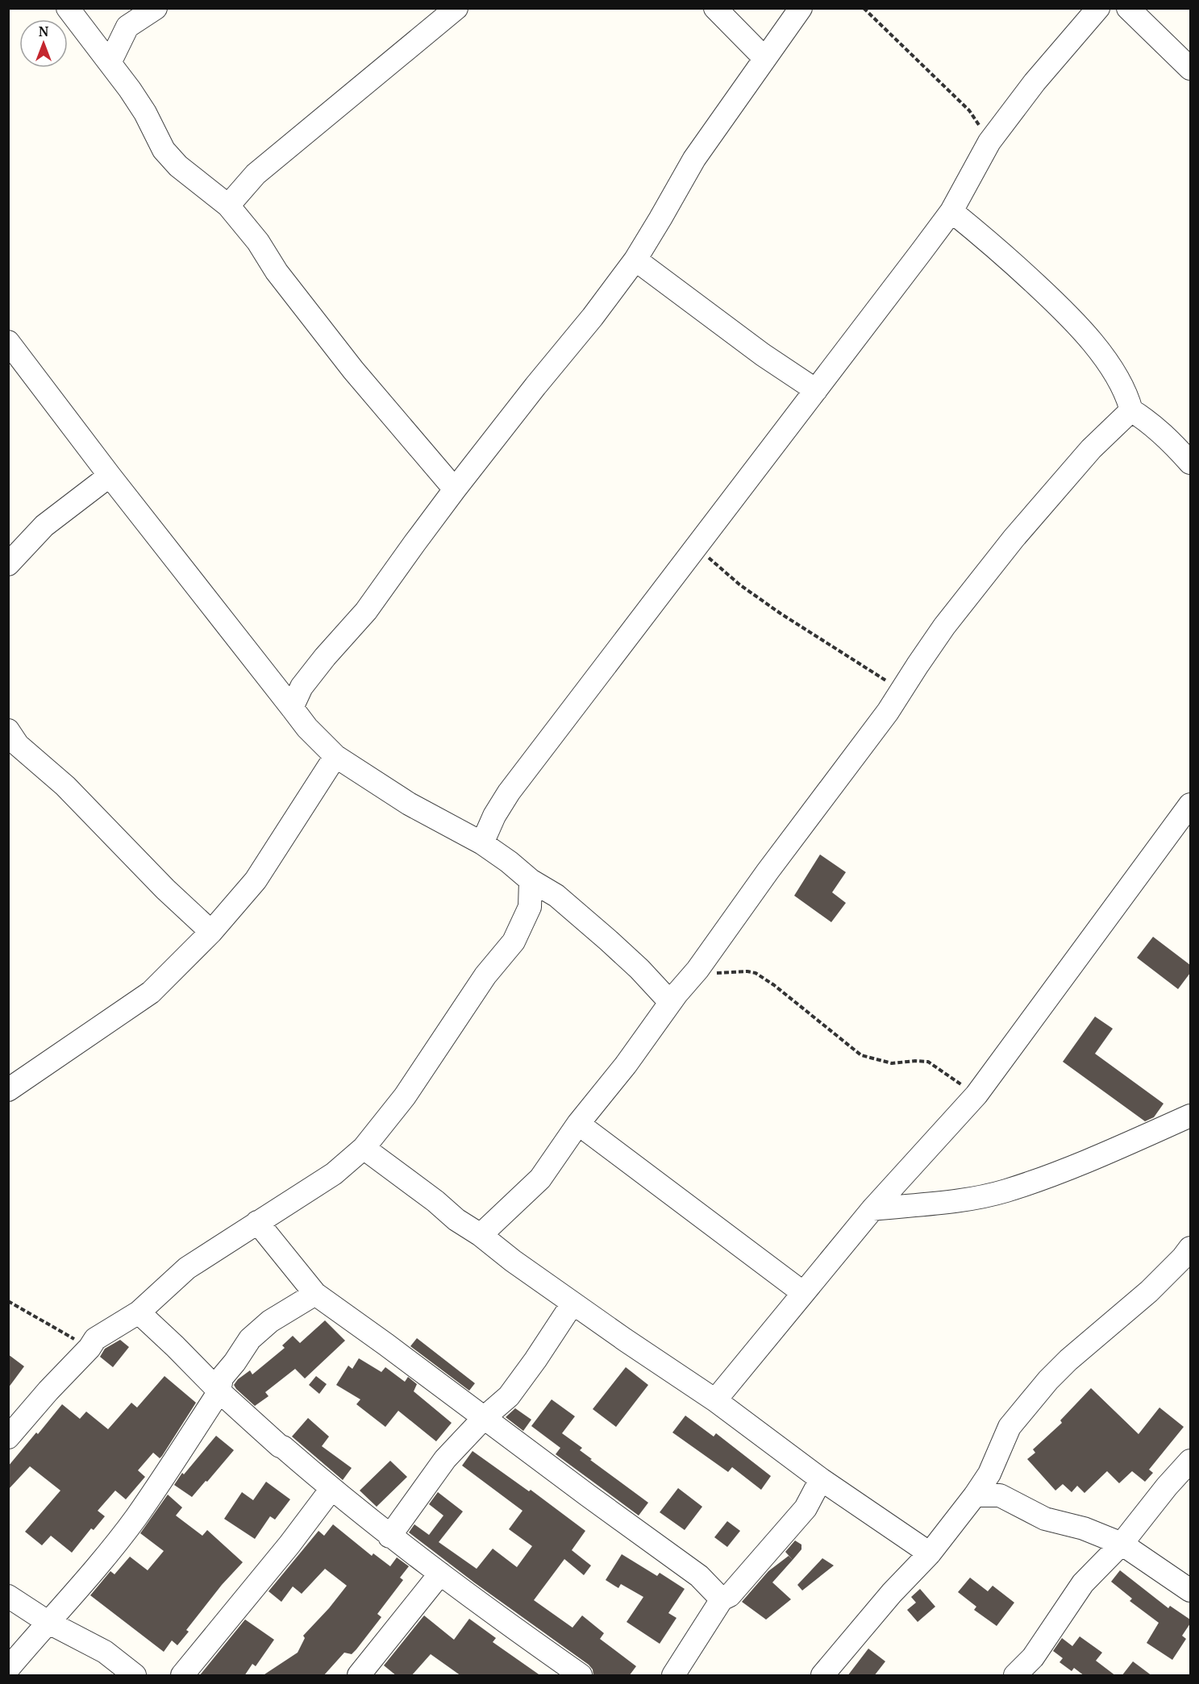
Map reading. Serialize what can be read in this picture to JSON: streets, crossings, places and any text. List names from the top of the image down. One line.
{"north":"top"}
